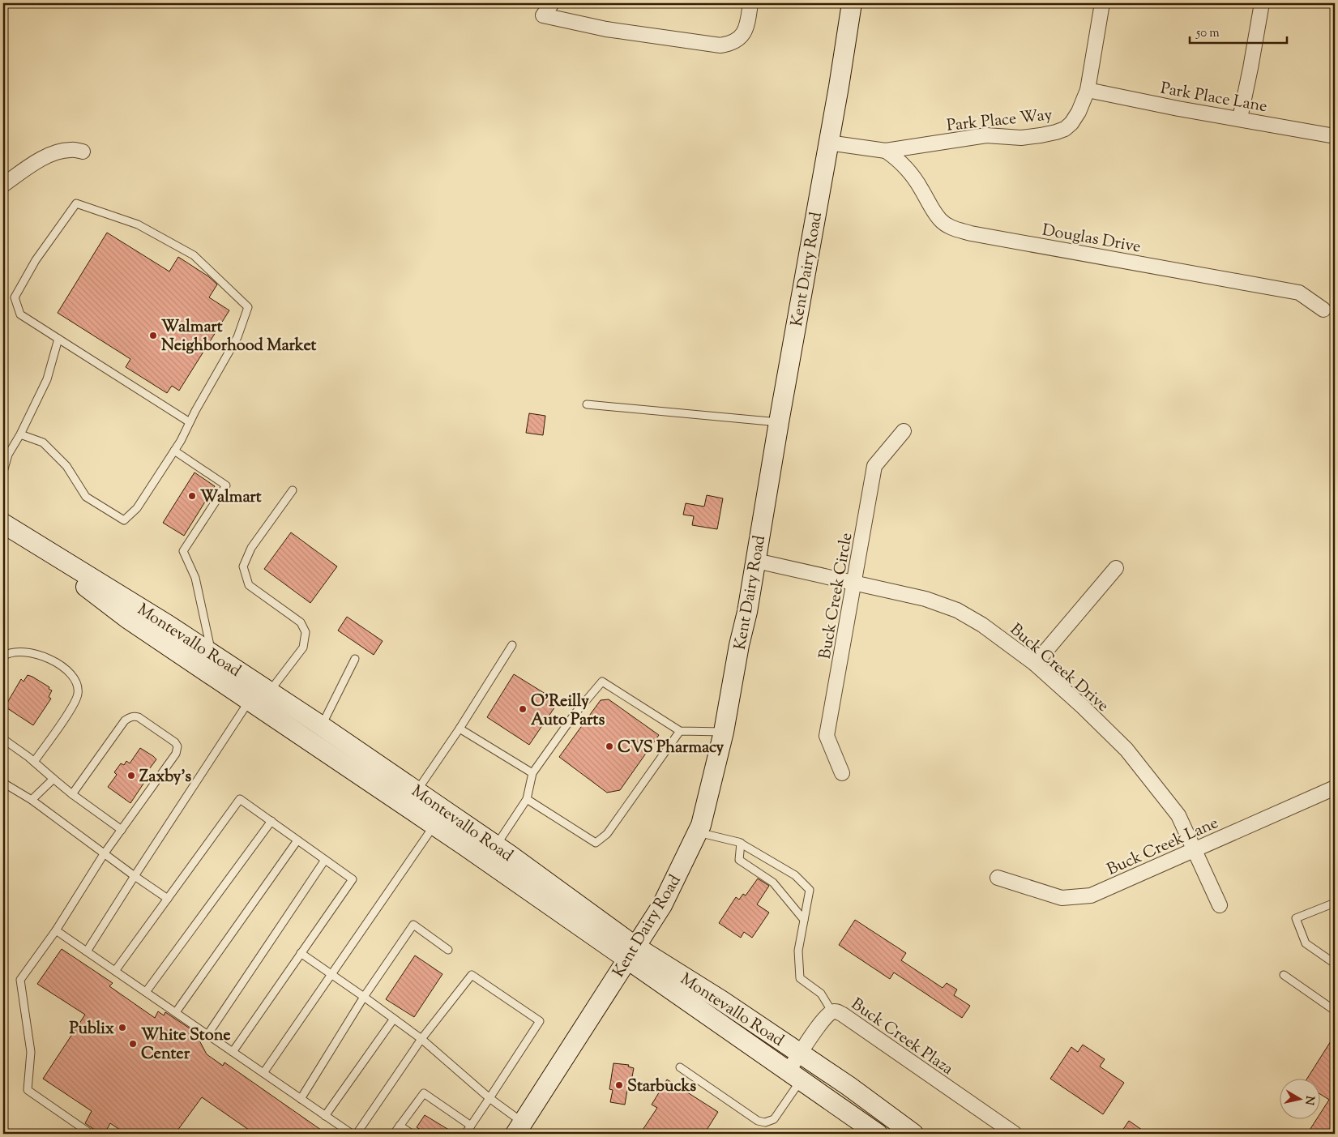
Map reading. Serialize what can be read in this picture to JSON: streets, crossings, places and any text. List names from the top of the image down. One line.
{"streets":{"main road":["Kent Dairy Road","Montevallo Road"],"street":["Park Place Lane","Park Place Way","Douglas Drive","Buck Creek Circle","Buck Creek Drive","Buck Creek Lane","Buck Creek Plaza"]},"crossings":[["Park Place Lane","Park Place Way"],["Park Place Way","Douglas Drive"],["Park Place Way","Kent Dairy Road"],["Kent Dairy Road","Montevallo Road"],["Kent Dairy Road","Buck Creek Drive"],["Buck Creek Circle","Buck Creek Drive"],["Montevallo Road","Buck Creek Plaza"],["Buck Creek Drive","Buck Creek Lane"]],"places":["Walmart Neighborhood Market","Walmart","O'Reilly Auto Parts","CVS Pharmacy","Zaxby's","Publix","White Stone Center","Starbucks"],"scale_bar":"50 m","north":"right"}
